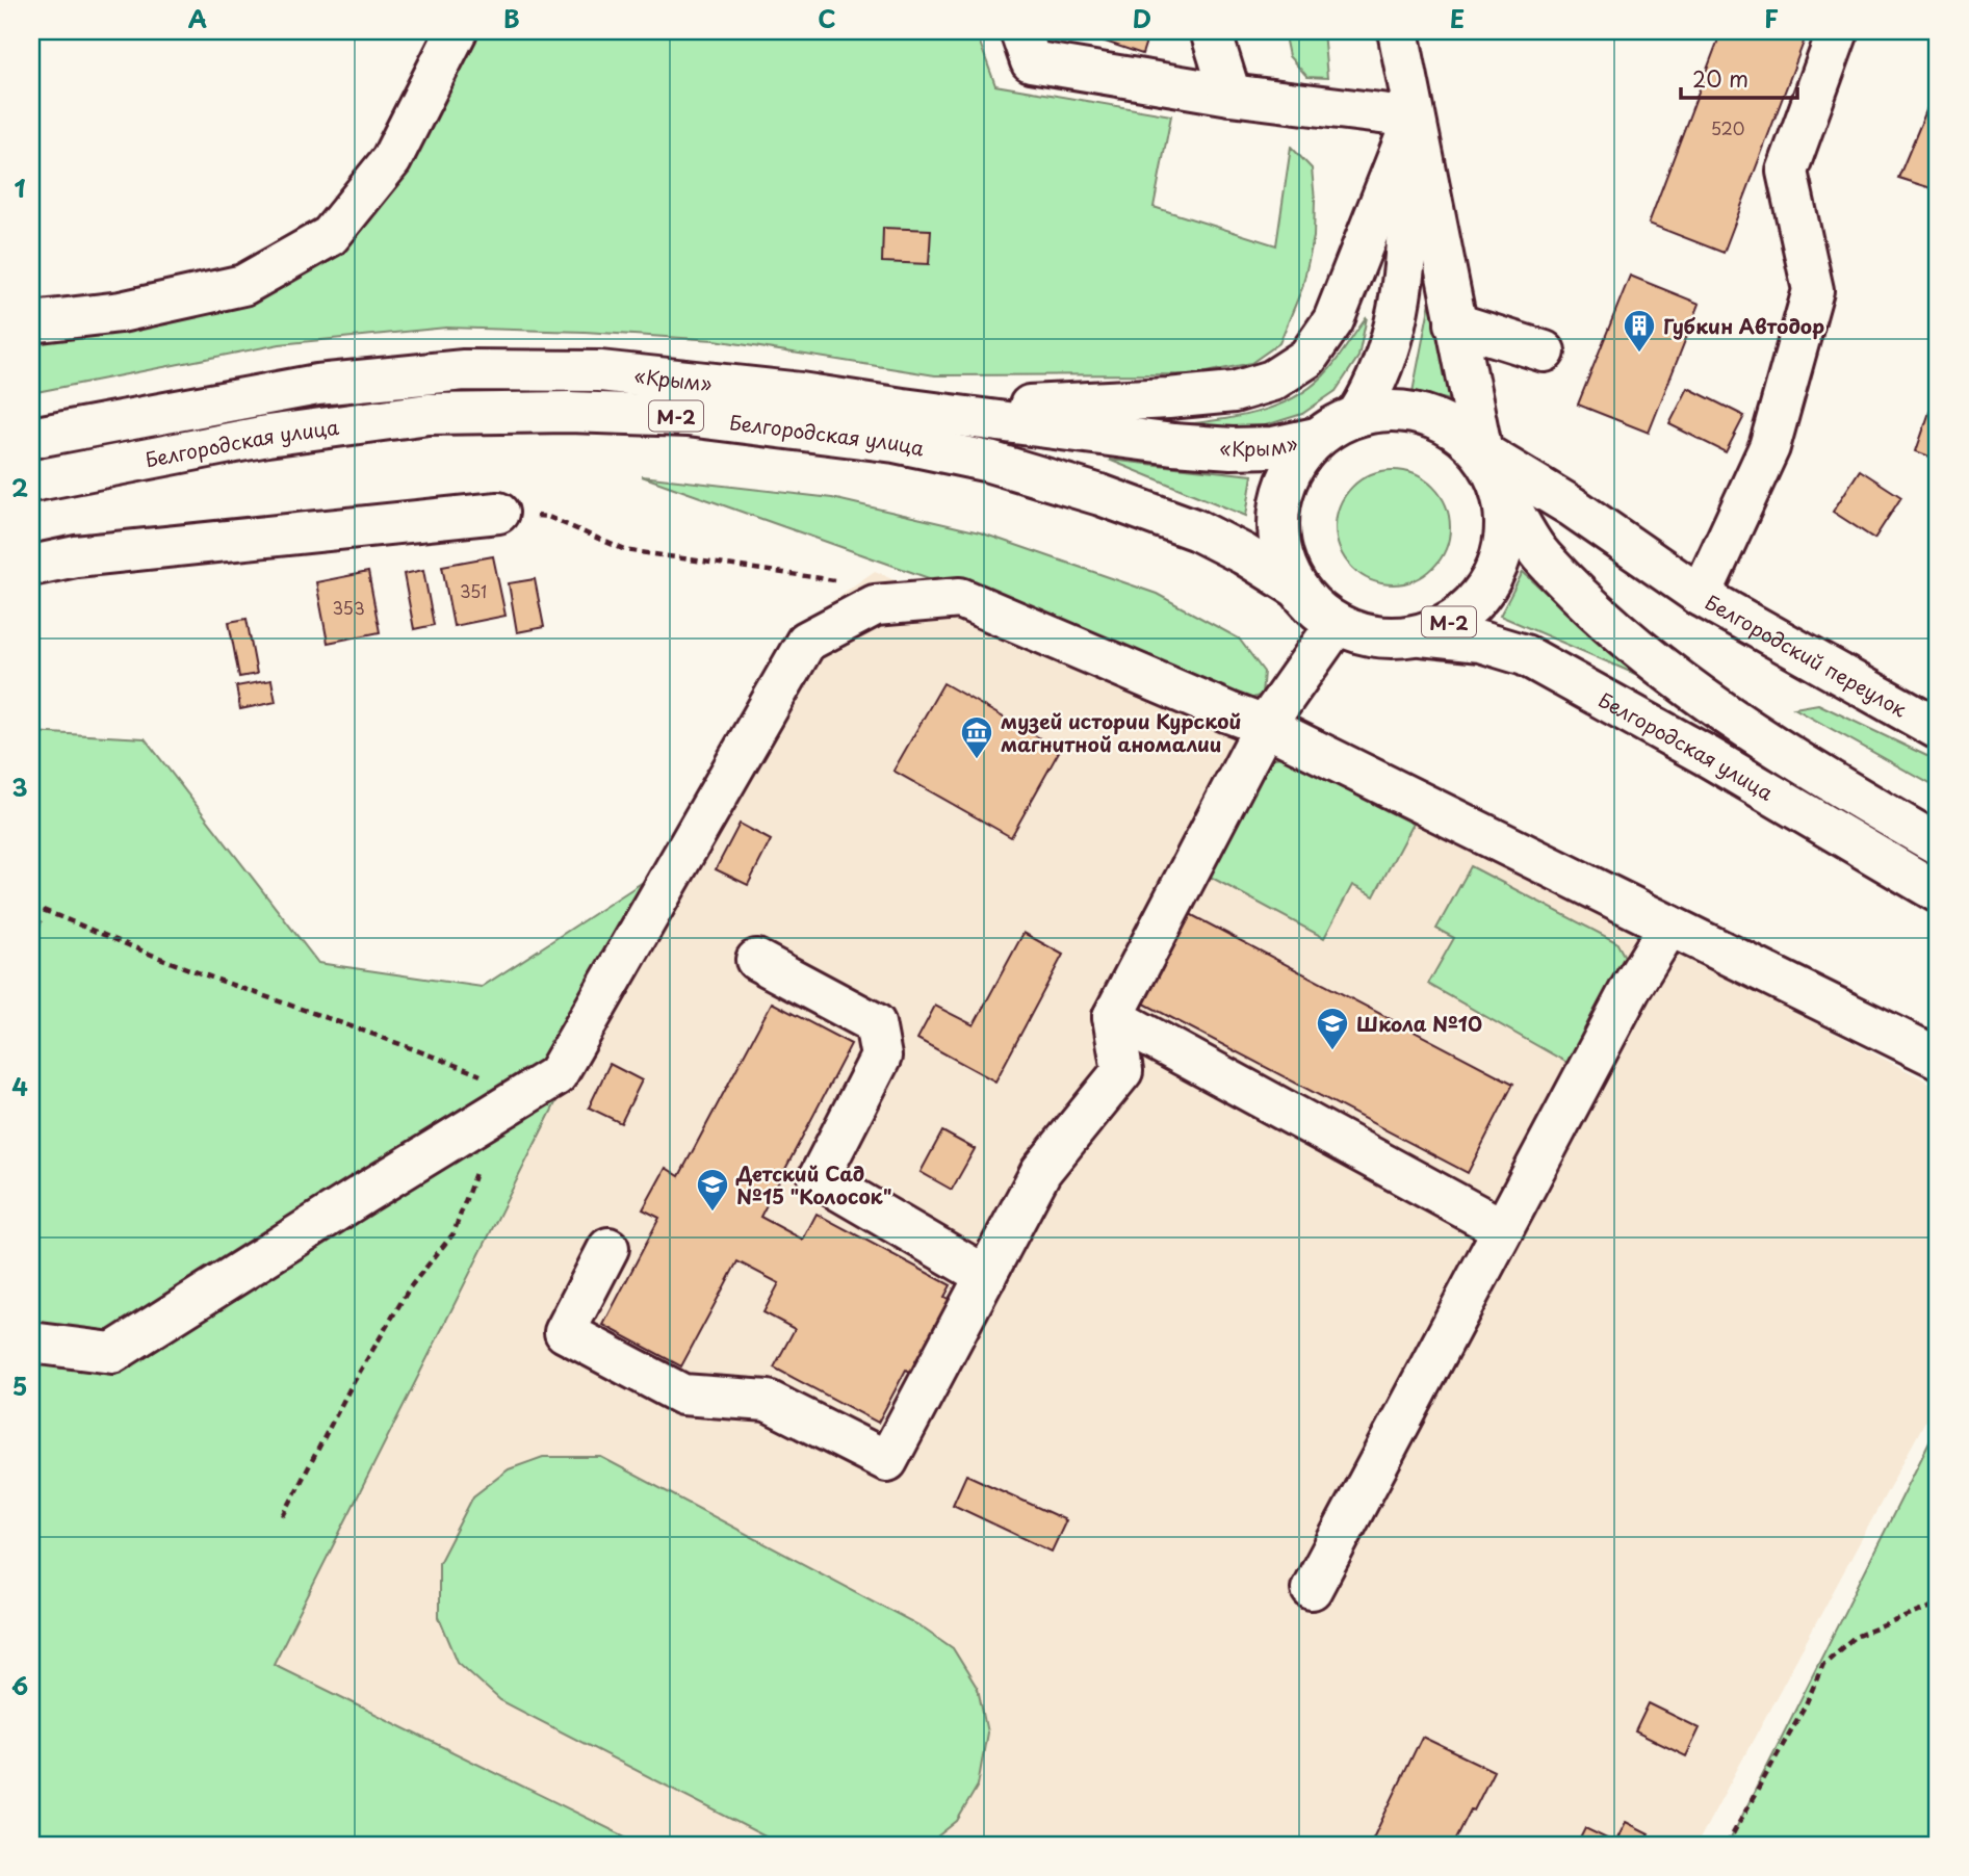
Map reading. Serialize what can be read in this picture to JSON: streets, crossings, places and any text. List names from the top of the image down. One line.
{"streets":{"main road":["«Крым»","М-2","Белгородская улица","Белгородский переулок"]},"crossings":[["«Крым»","М-2"],["«Крым»","Белгородская улица"],["М-2","Белгородская улица"]],"places":{"building":["Губкин Автодор"],"museum":["музей истории Курской магнитной аномалии"],"school or university":["Школа №10","Детский Сад №15 \"Колосок\""]},"house_numbers":["520","351","353"],"scale_bar":"20 m","grid":{"columns":["A","B","C","D","E","F"],"rows":["1","2","3","4","5","6"]}}
